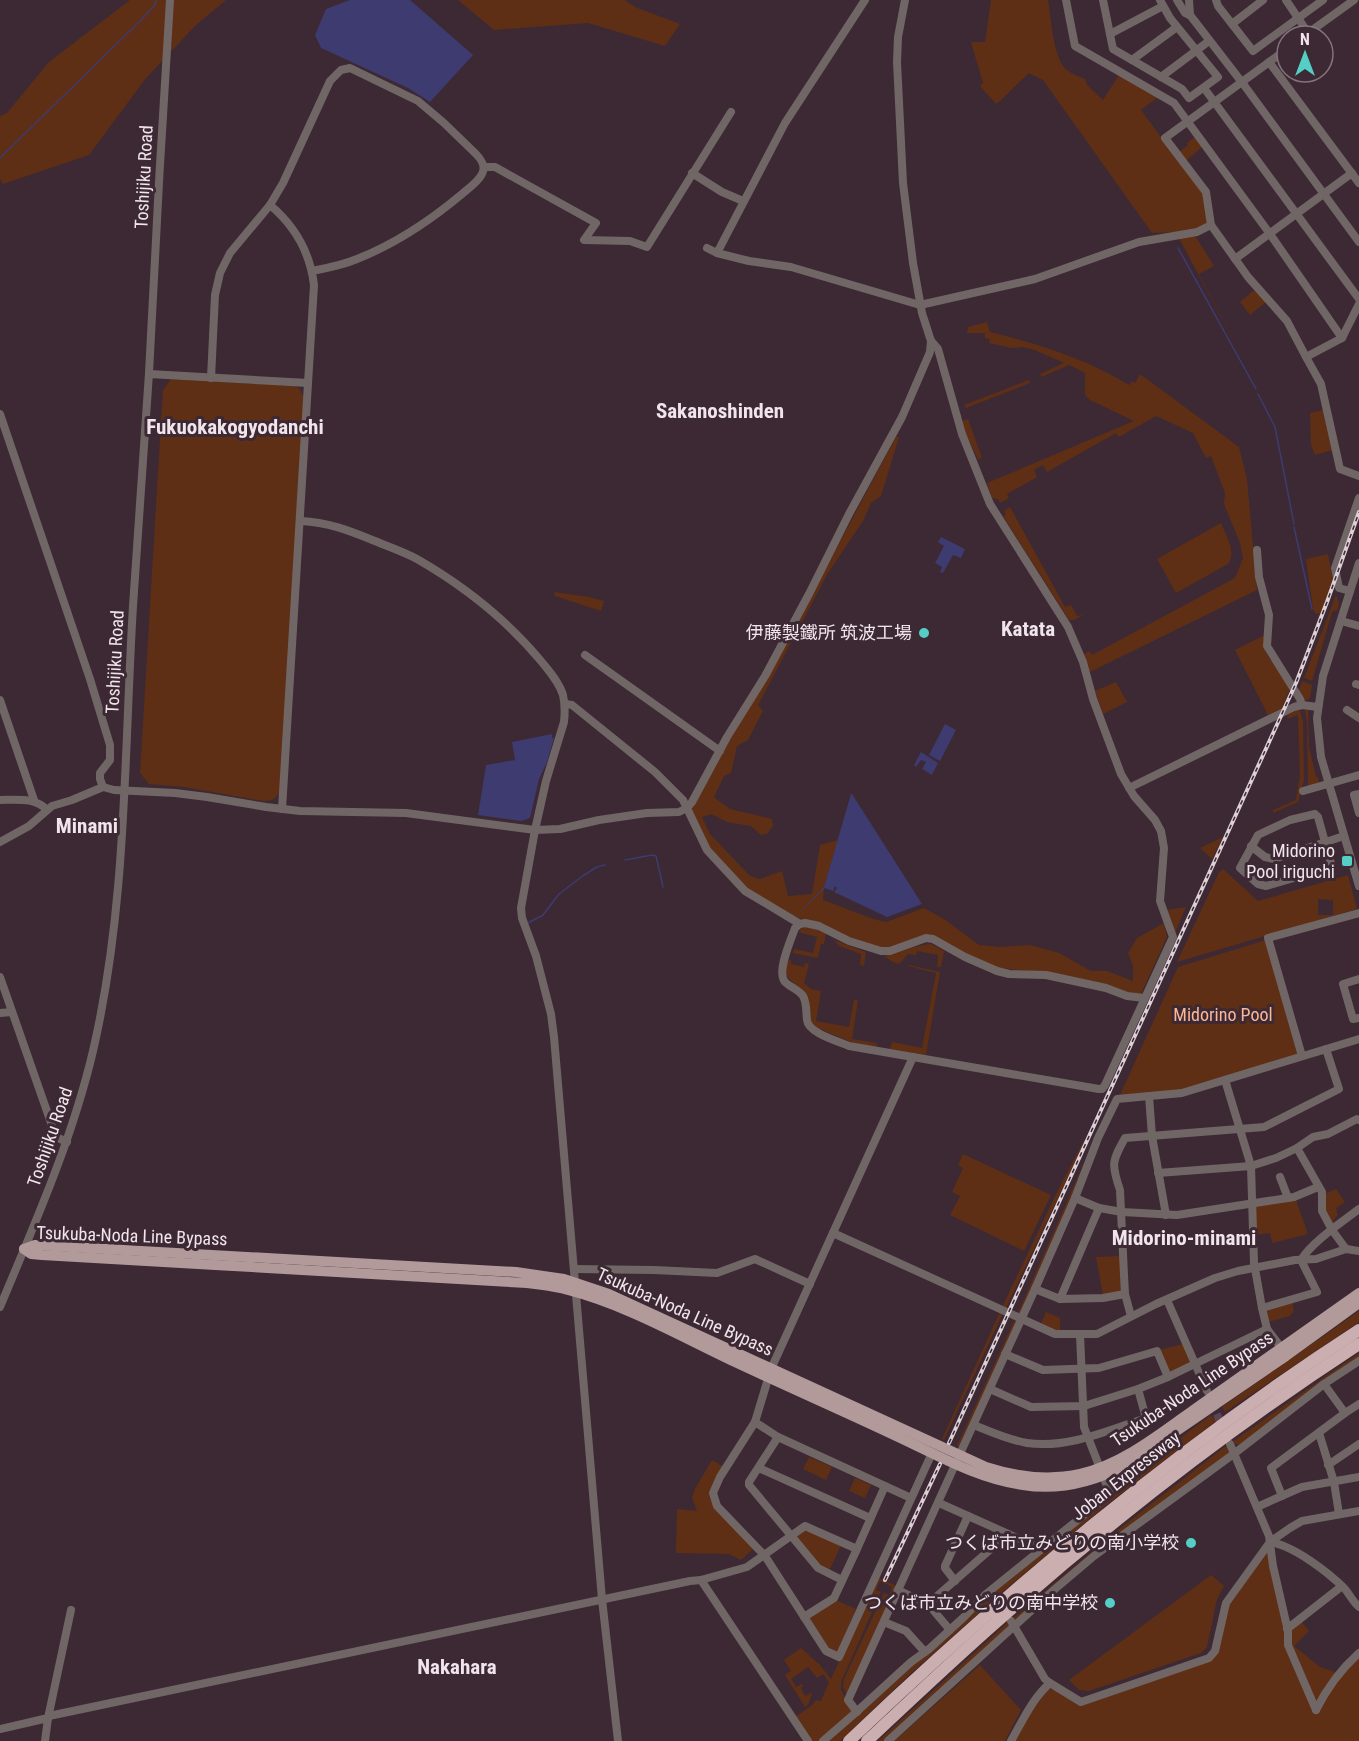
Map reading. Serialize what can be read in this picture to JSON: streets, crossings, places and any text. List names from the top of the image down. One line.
{"streets":{"highway":["Joban Expressway"],"main road":["Tsukuba-Noda Line Bypass"],"street":["Toshijiku Road"]},"crossings":[["Toshijiku Road","Tsukuba-Noda Line Bypass"]],"districts":["Sakanoshinden","Fukuokakogyodanchi","Katata","Minami","Midorino-minami","Nakahara"],"parks":["Midorino Pool"],"places":{"other":["伊藤製鐵所 筑波工場","つくば市立みどりの南小学校","つくば市立みどりの南中学校"],"transit":["Midorino Pool iriguchi"]},"north":"top"}
